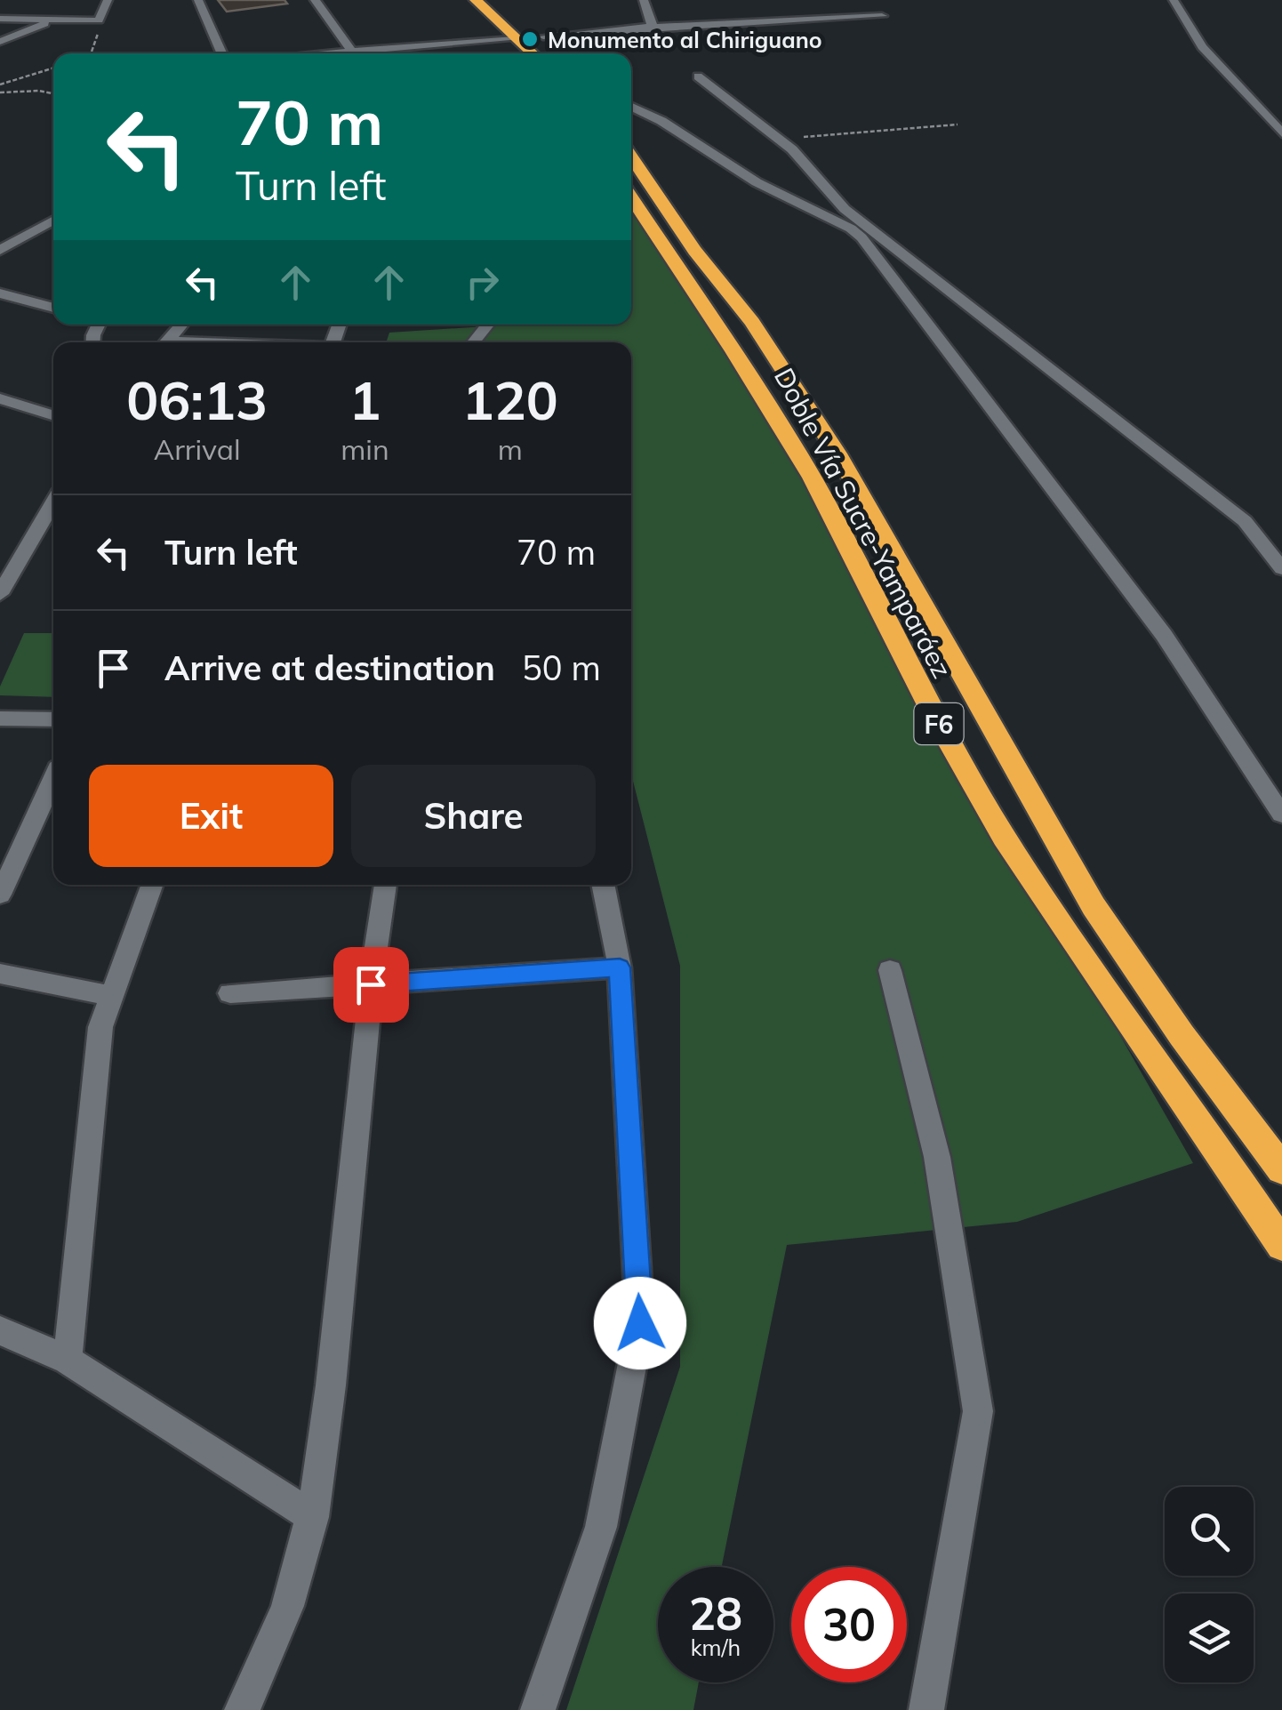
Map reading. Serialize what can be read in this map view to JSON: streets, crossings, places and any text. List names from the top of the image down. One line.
{"streets":{"highway":["Doble Vía Sucre-Yamparáez","F6"]},"places":["Monumento al Chiriguano"],"page":{"turn":["70 m","Turn left"],"eta":["06:13","Arrival","1","min","120","m"],"list":[{"name":"Turn left","value":"70 m"},{"name":"Arrive at destination","value":"50 m"}],"buttons":["Exit","Share"],"speed":"28 km/h","limit":"30"}}
